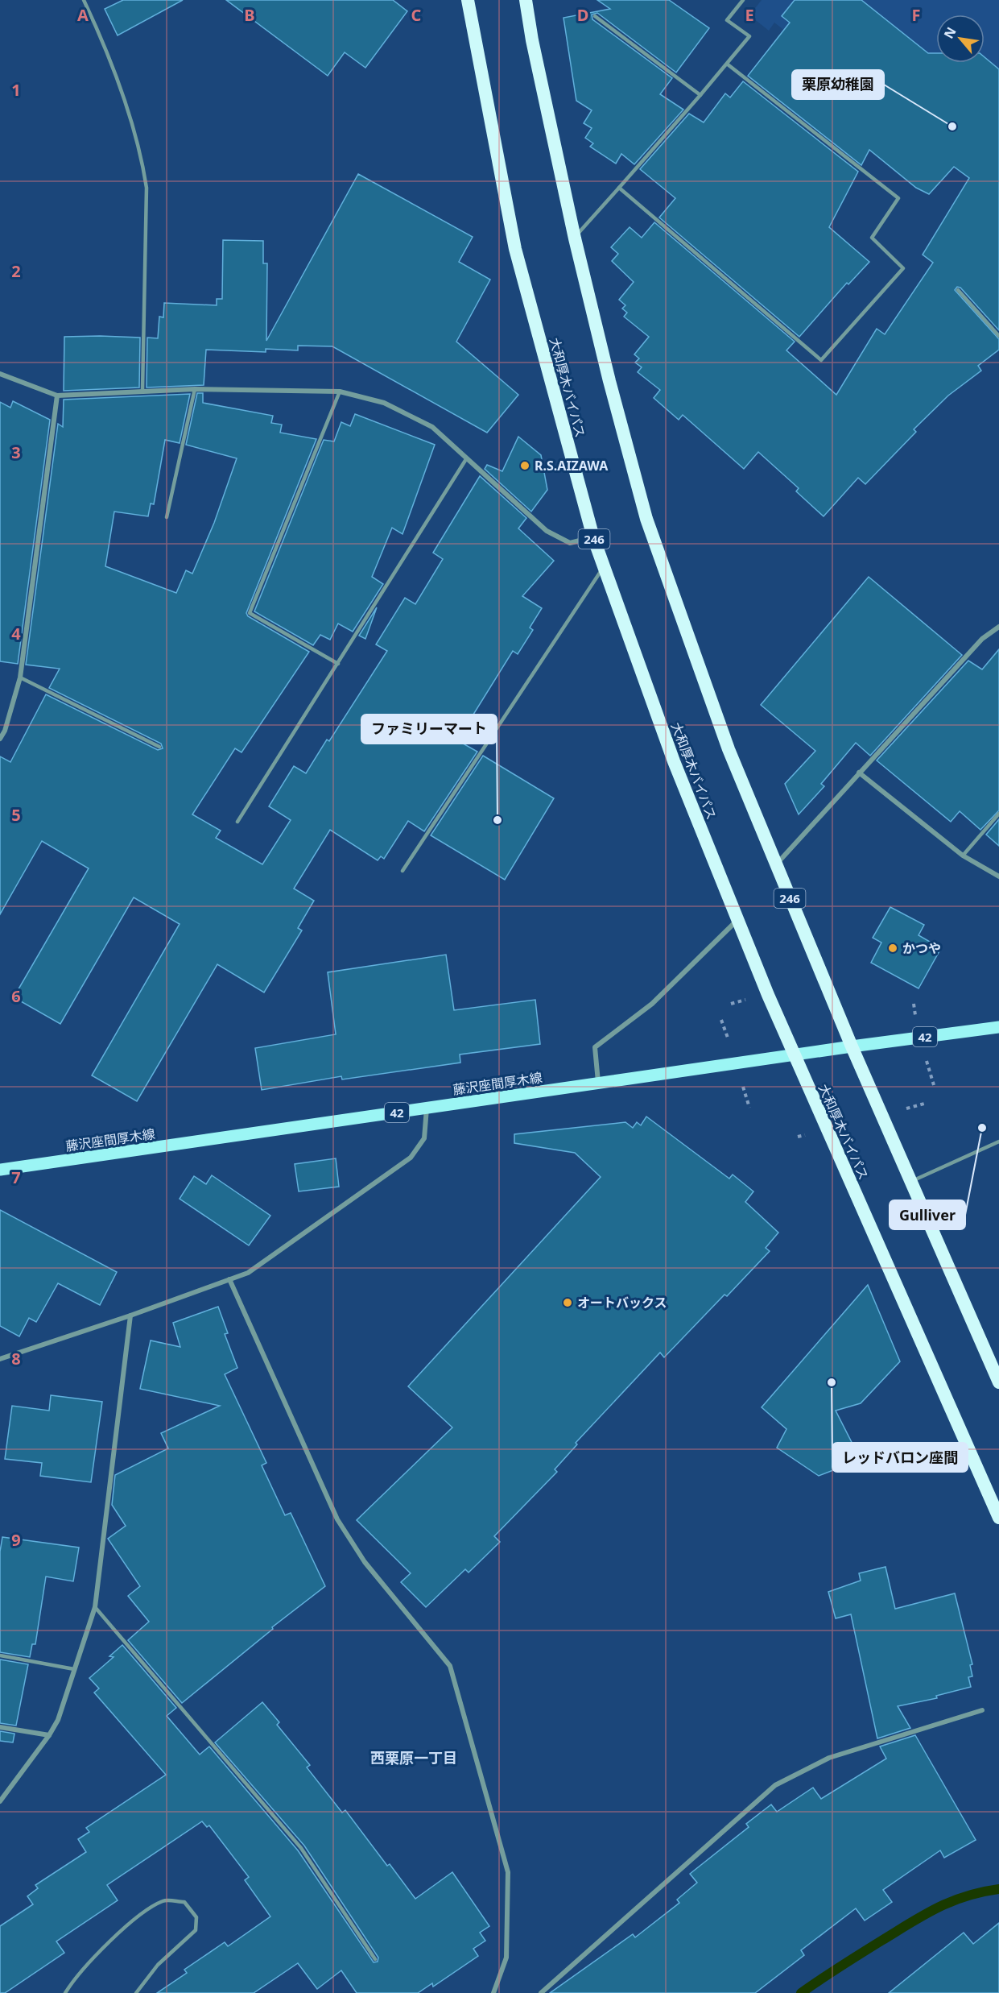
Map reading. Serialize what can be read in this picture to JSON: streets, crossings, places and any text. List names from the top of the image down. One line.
{"streets":{"highway":["大和厚木バイパス","246"],"main road":["42","藤沢座間厚木線"]},"crossings":[["大和厚木バイパス","藤沢座間厚木線"],["246","藤沢座間厚木線"]],"districts":["西栗原一丁目"],"places":["栗原幼稚園","R.S.AIZAWA","ファミリーマート","かつや","Gulliver","オートバックス","レッドバロン座間"],"north":"top left","grid":{"columns":["A","B","C","D","E","F"],"rows":["1","2","3","4","5","6","7","8","9"]}}
